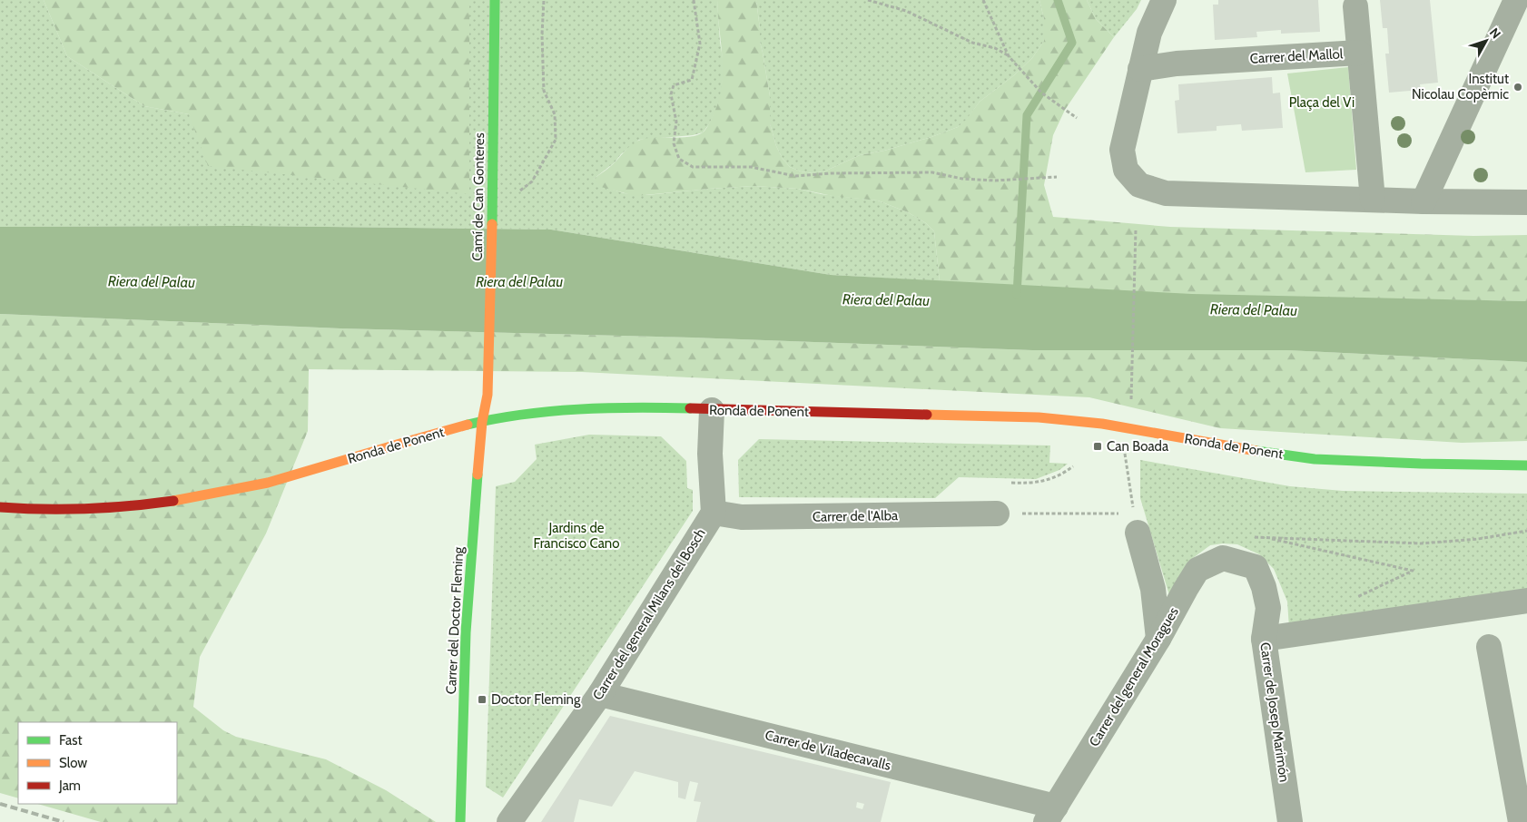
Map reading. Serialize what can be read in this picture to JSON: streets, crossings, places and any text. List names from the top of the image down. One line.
{"streets":{"main road":["Camí de Can Gonteres","Ronda de Ponent","Carrer del Doctor Fleming"],"street":["Carrer del Mallol","Carrer de l'Alba","Carrer del general Milans del Bosch","Carrer del general Moragues","Carrer de Josep Marimón","Carrer de Viladecavalls"]},"crossings":[["Camí de Can Gonteres","Ronda de Ponent"],["Camí de Can Gonteres","Carrer del Doctor Fleming"],["Ronda de Ponent","Carrer del Doctor Fleming"],["Carrer de l'Alba","Carrer del general Milans del Bosch"],["Carrer del general Milans del Bosch","Carrer de Viladecavalls"],["Carrer del general Moragues","Carrer de Josep Marimón"],["Carrer del general Moragues","Carrer de Viladecavalls"]],"water":["Riera del Palau"],"parks":["Plaça del Vi","Jardins de Francisco Cano"],"places":{"other":["Institut Nicolau Copèrnic"],"transit":["Can Boada","Doctor Fleming"]},"legend":["Fast","Slow","Jam"],"north":"top right"}
